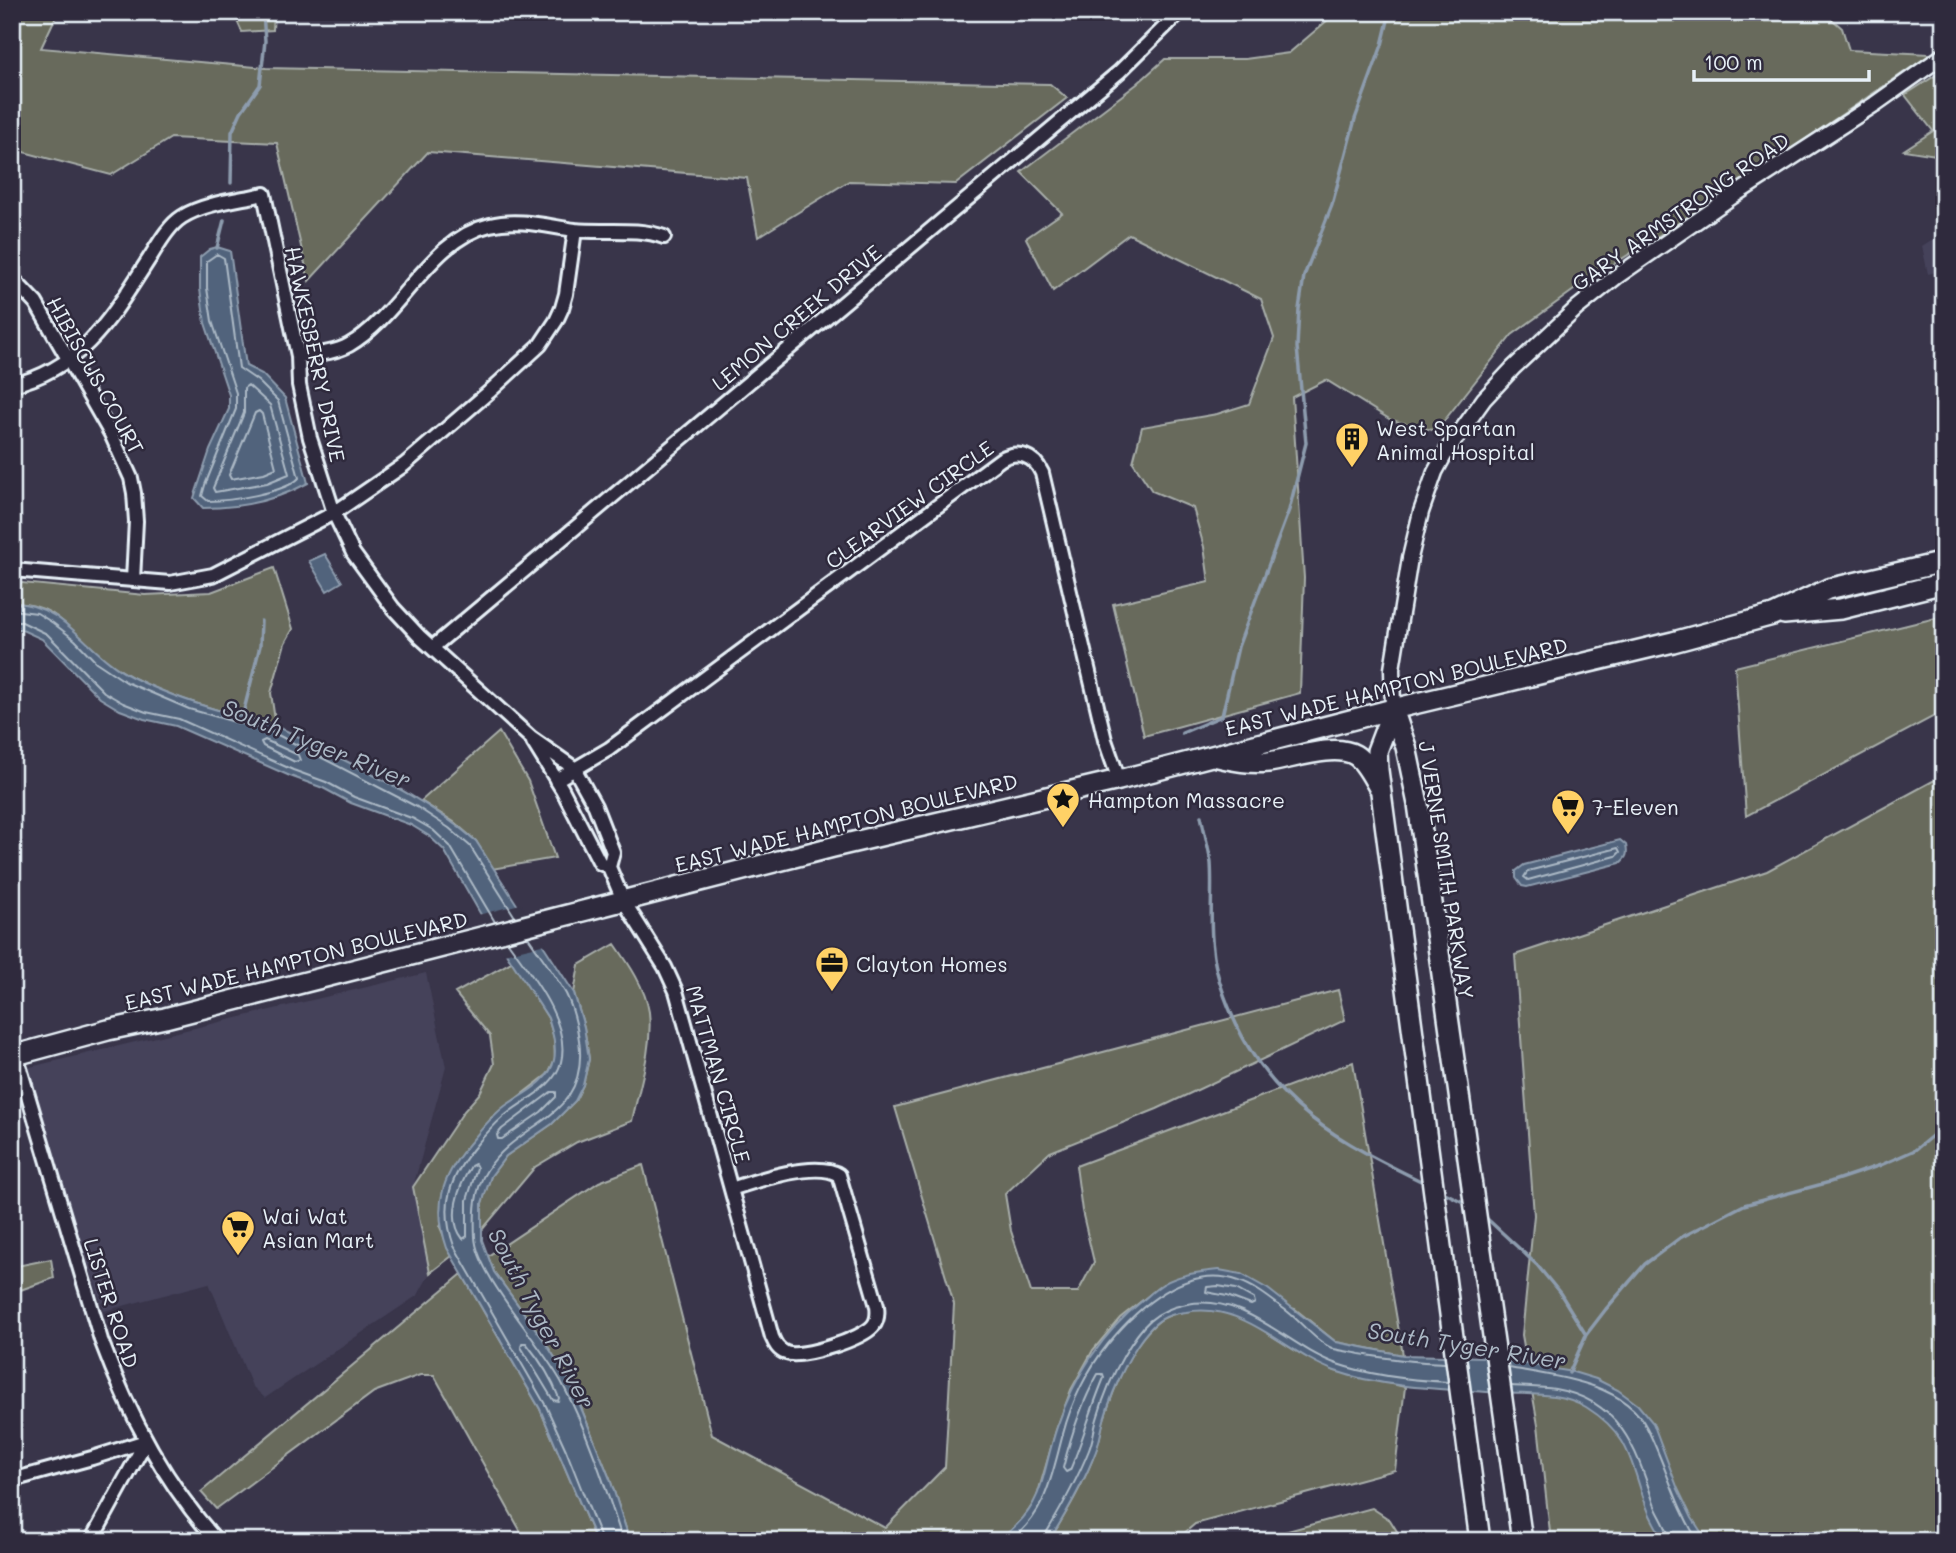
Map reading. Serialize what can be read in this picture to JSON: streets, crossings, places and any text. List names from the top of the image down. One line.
{"streets":{"main road":["EAST WADE HAMPTON BOULEVARD","J VERNE SMITH PARKWAY"],"street":["GARY ARMSTRONG ROAD","LEMON CREEK DRIVE","HAWKESBERRY DRIVE","HIBISCUS COURT","CLEARVIEW CIRCLE","MATTMAN CIRCLE","LISTER ROAD"]},"crossings":[["GARY ARMSTRONG ROAD","EAST WADE HAMPTON BOULEVARD"],["GARY ARMSTRONG ROAD","J VERNE SMITH PARKWAY"],["LEMON CREEK DRIVE","HAWKESBERRY DRIVE"],["HAWKESBERRY DRIVE","HIBISCUS COURT"],["HAWKESBERRY DRIVE","CLEARVIEW CIRCLE"],["HAWKESBERRY DRIVE","EAST WADE HAMPTON BOULEVARD"],["HAWKESBERRY DRIVE","MATTMAN CIRCLE"],["CLEARVIEW CIRCLE","EAST WADE HAMPTON BOULEVARD"],["EAST WADE HAMPTON BOULEVARD","J VERNE SMITH PARKWAY"],["EAST WADE HAMPTON BOULEVARD","MATTMAN CIRCLE"],["EAST WADE HAMPTON BOULEVARD","LISTER ROAD"]],"water":["South Tyger River"],"places":{"building":["West Spartan Animal Hospital"],"place":["Hampton Massacre"],"supermarket":["7-Eleven","Wai Wat Asian Mart"],"office":["Clayton Homes"]},"scale_bar":"100 m"}
